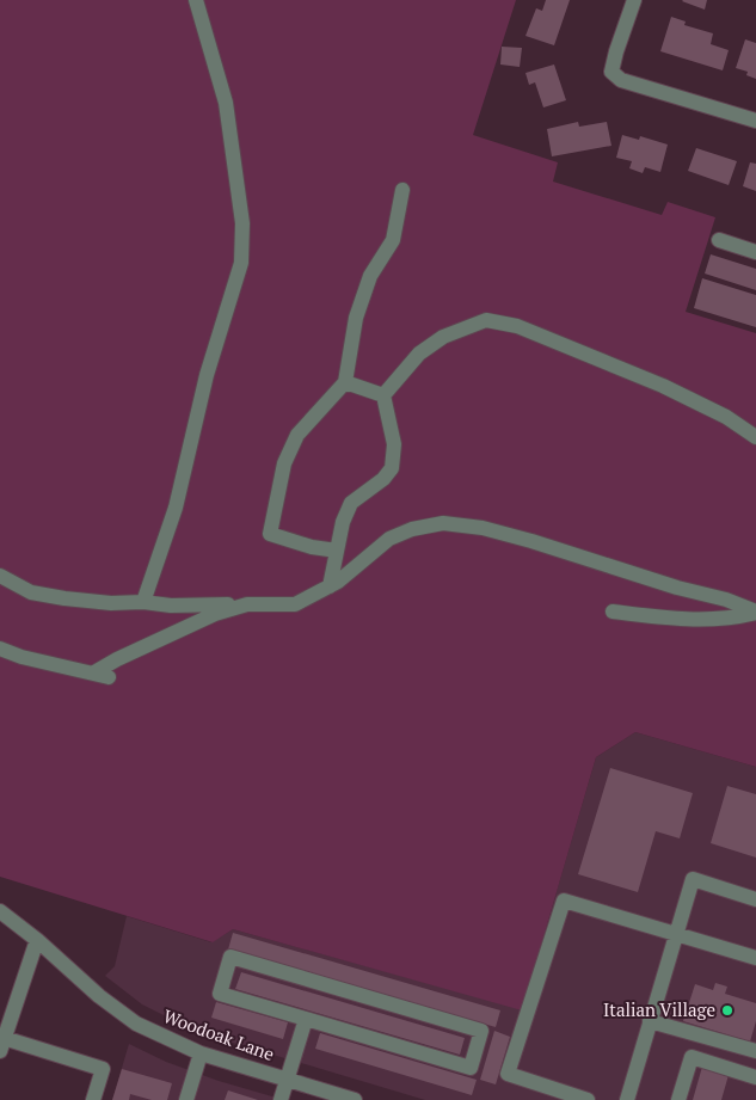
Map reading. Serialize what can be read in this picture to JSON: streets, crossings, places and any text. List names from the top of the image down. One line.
{"streets":{"street":["Woodoak Lane"]},"places":["Italian Village"]}
